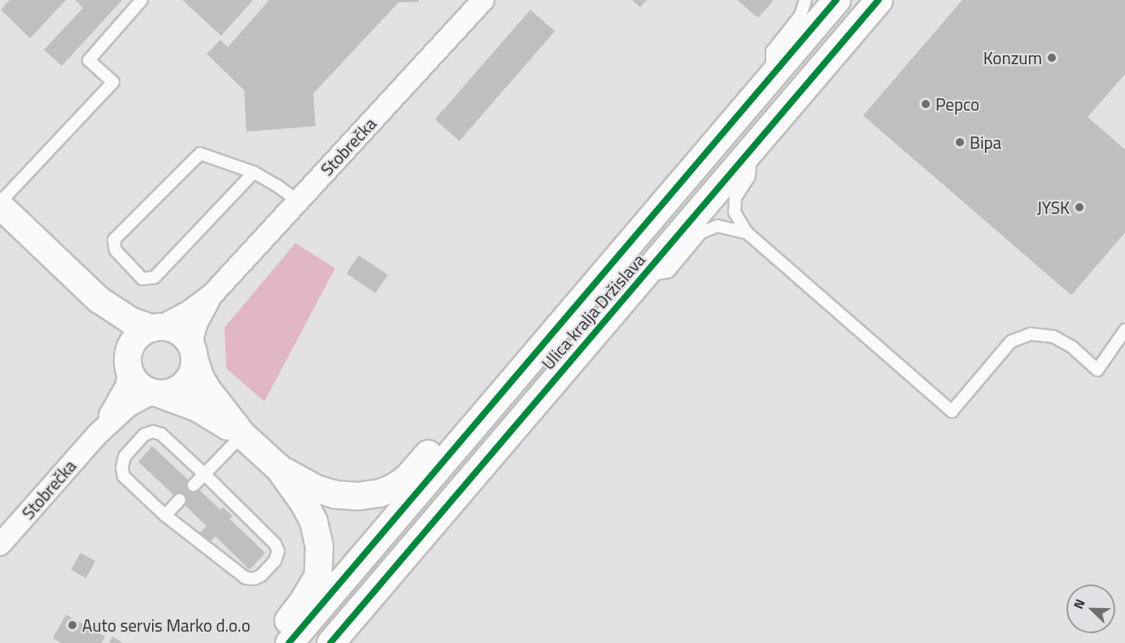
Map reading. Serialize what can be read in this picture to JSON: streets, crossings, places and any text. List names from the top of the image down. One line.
{"streets":{"highway":["Ulica kralja Držislava"],"street":["Stobrečka"]},"places":["Konzum","Pepco","Bipa","JYSK","Auto servis Marko d.o.o"],"north":"top left"}
